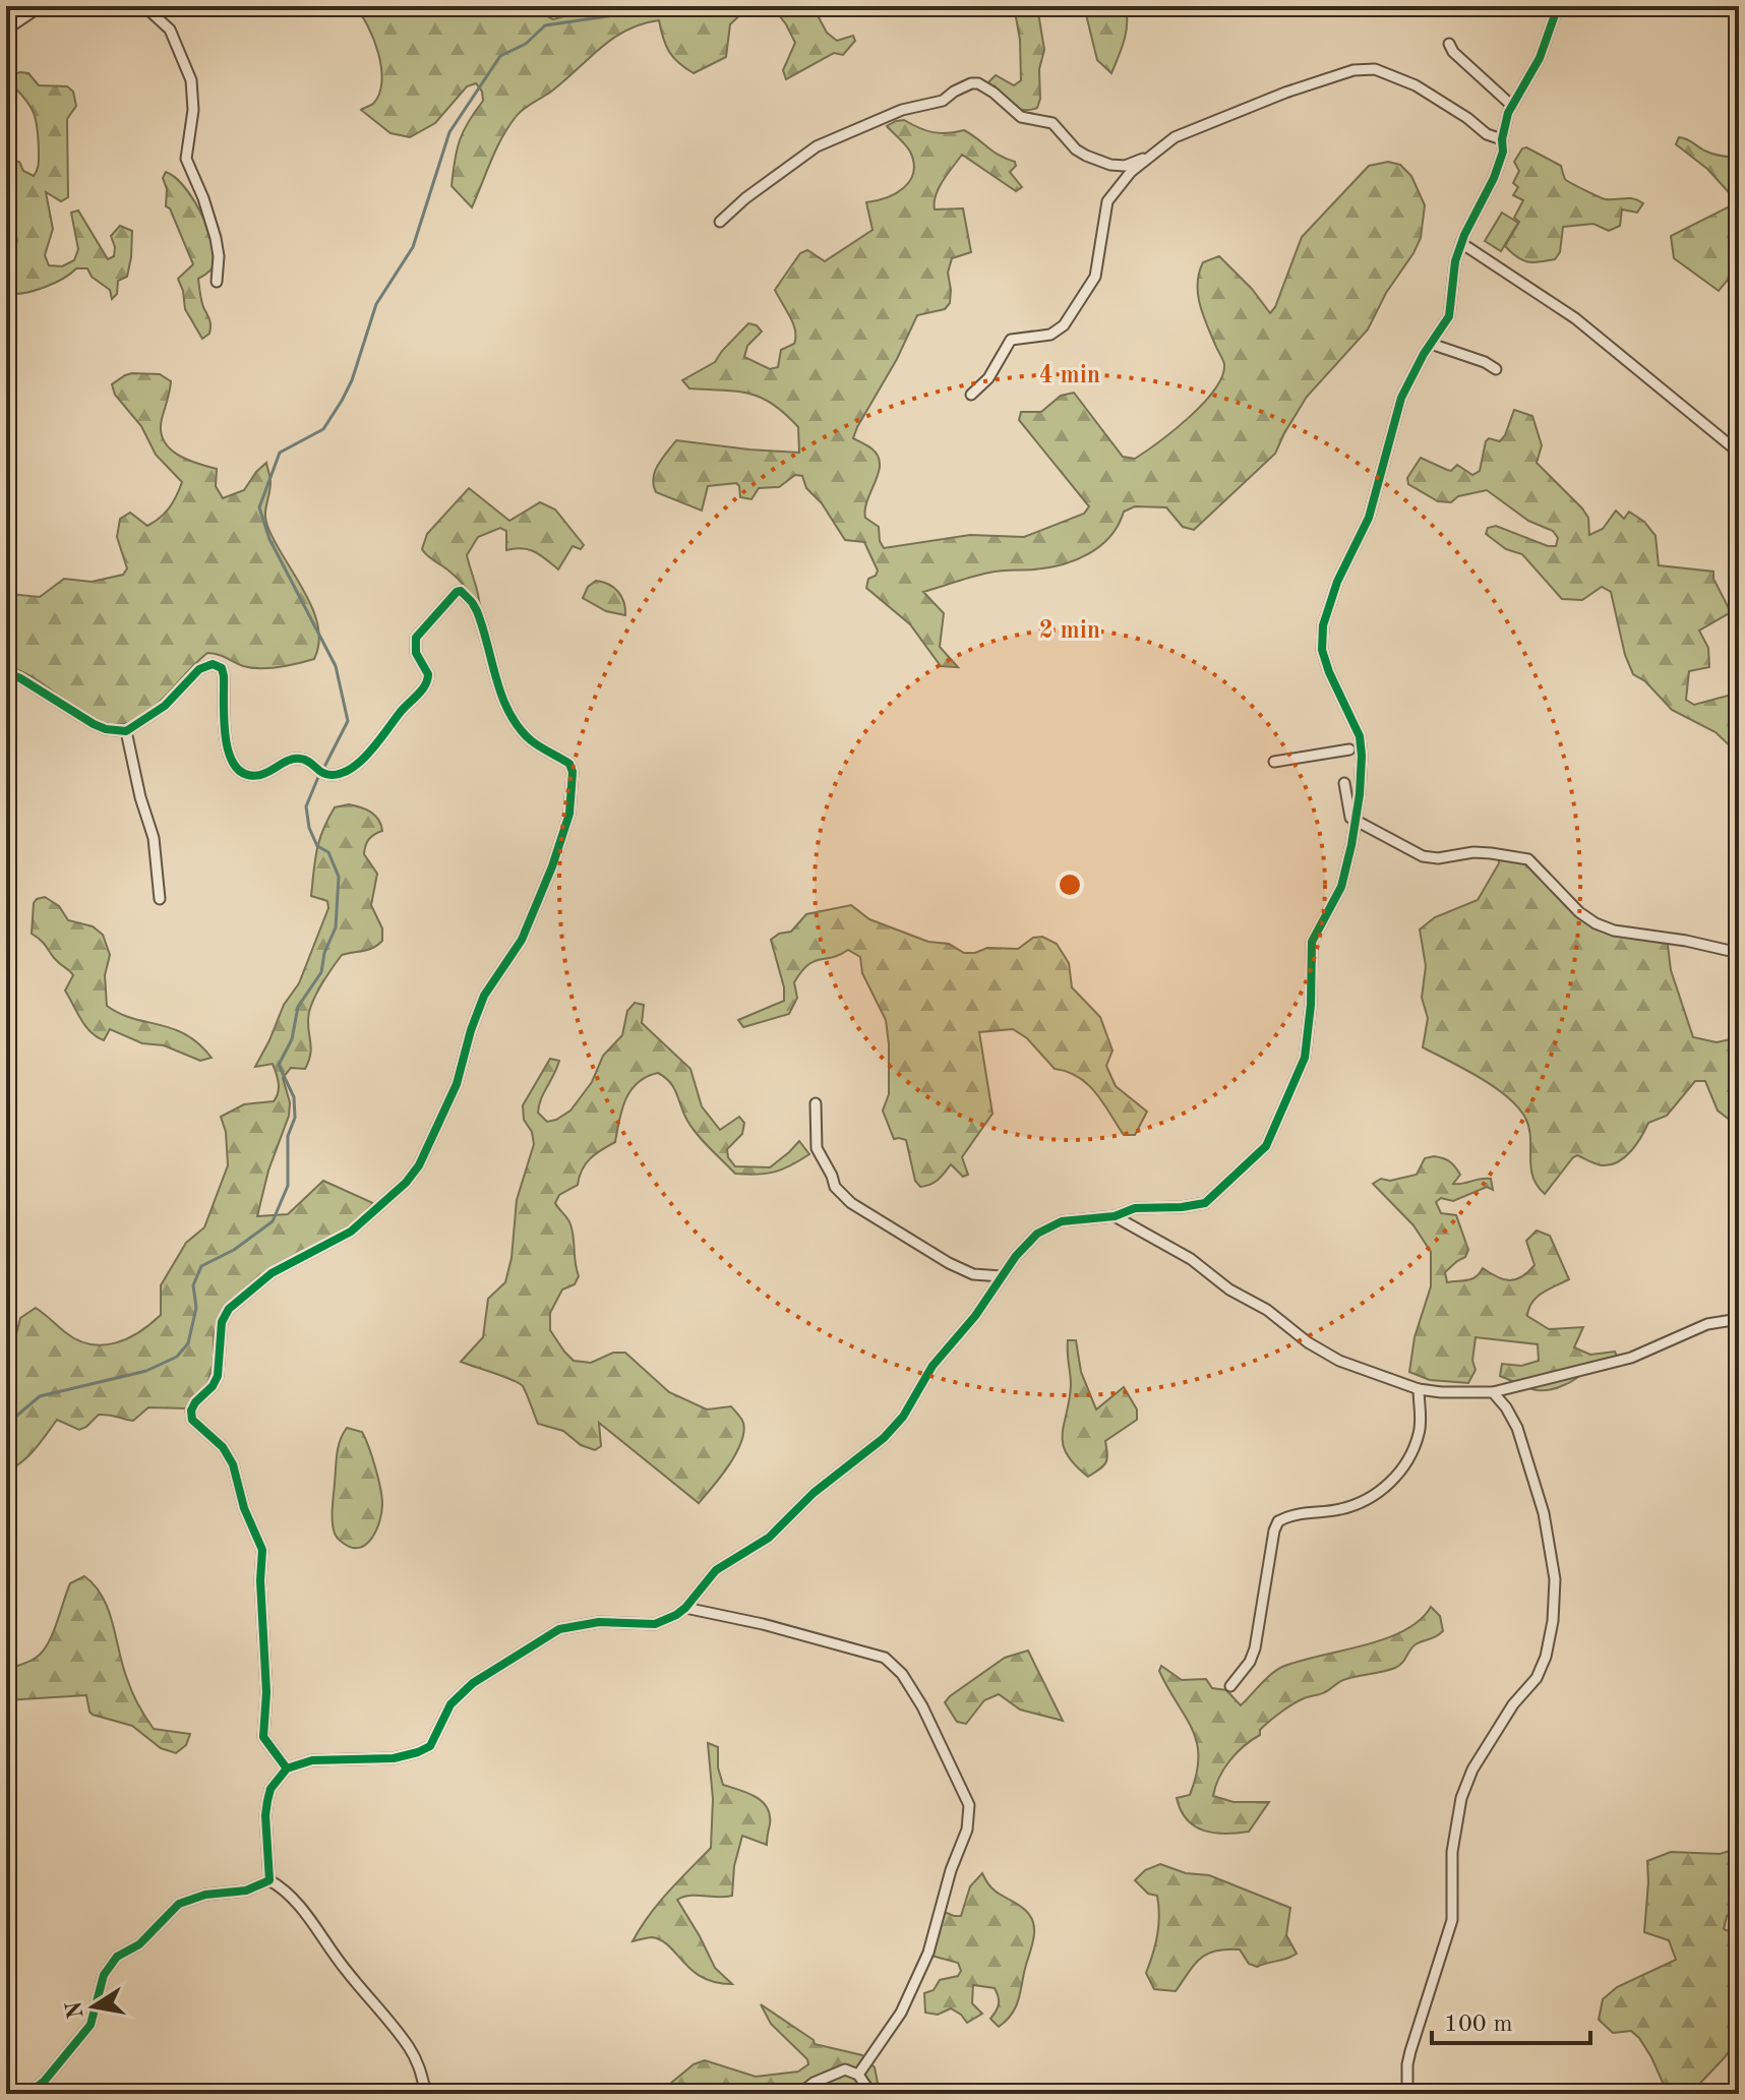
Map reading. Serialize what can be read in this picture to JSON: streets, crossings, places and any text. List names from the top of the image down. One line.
{"scale_bar":"100 m","north":"left","rings":["4 min","2 min"]}
